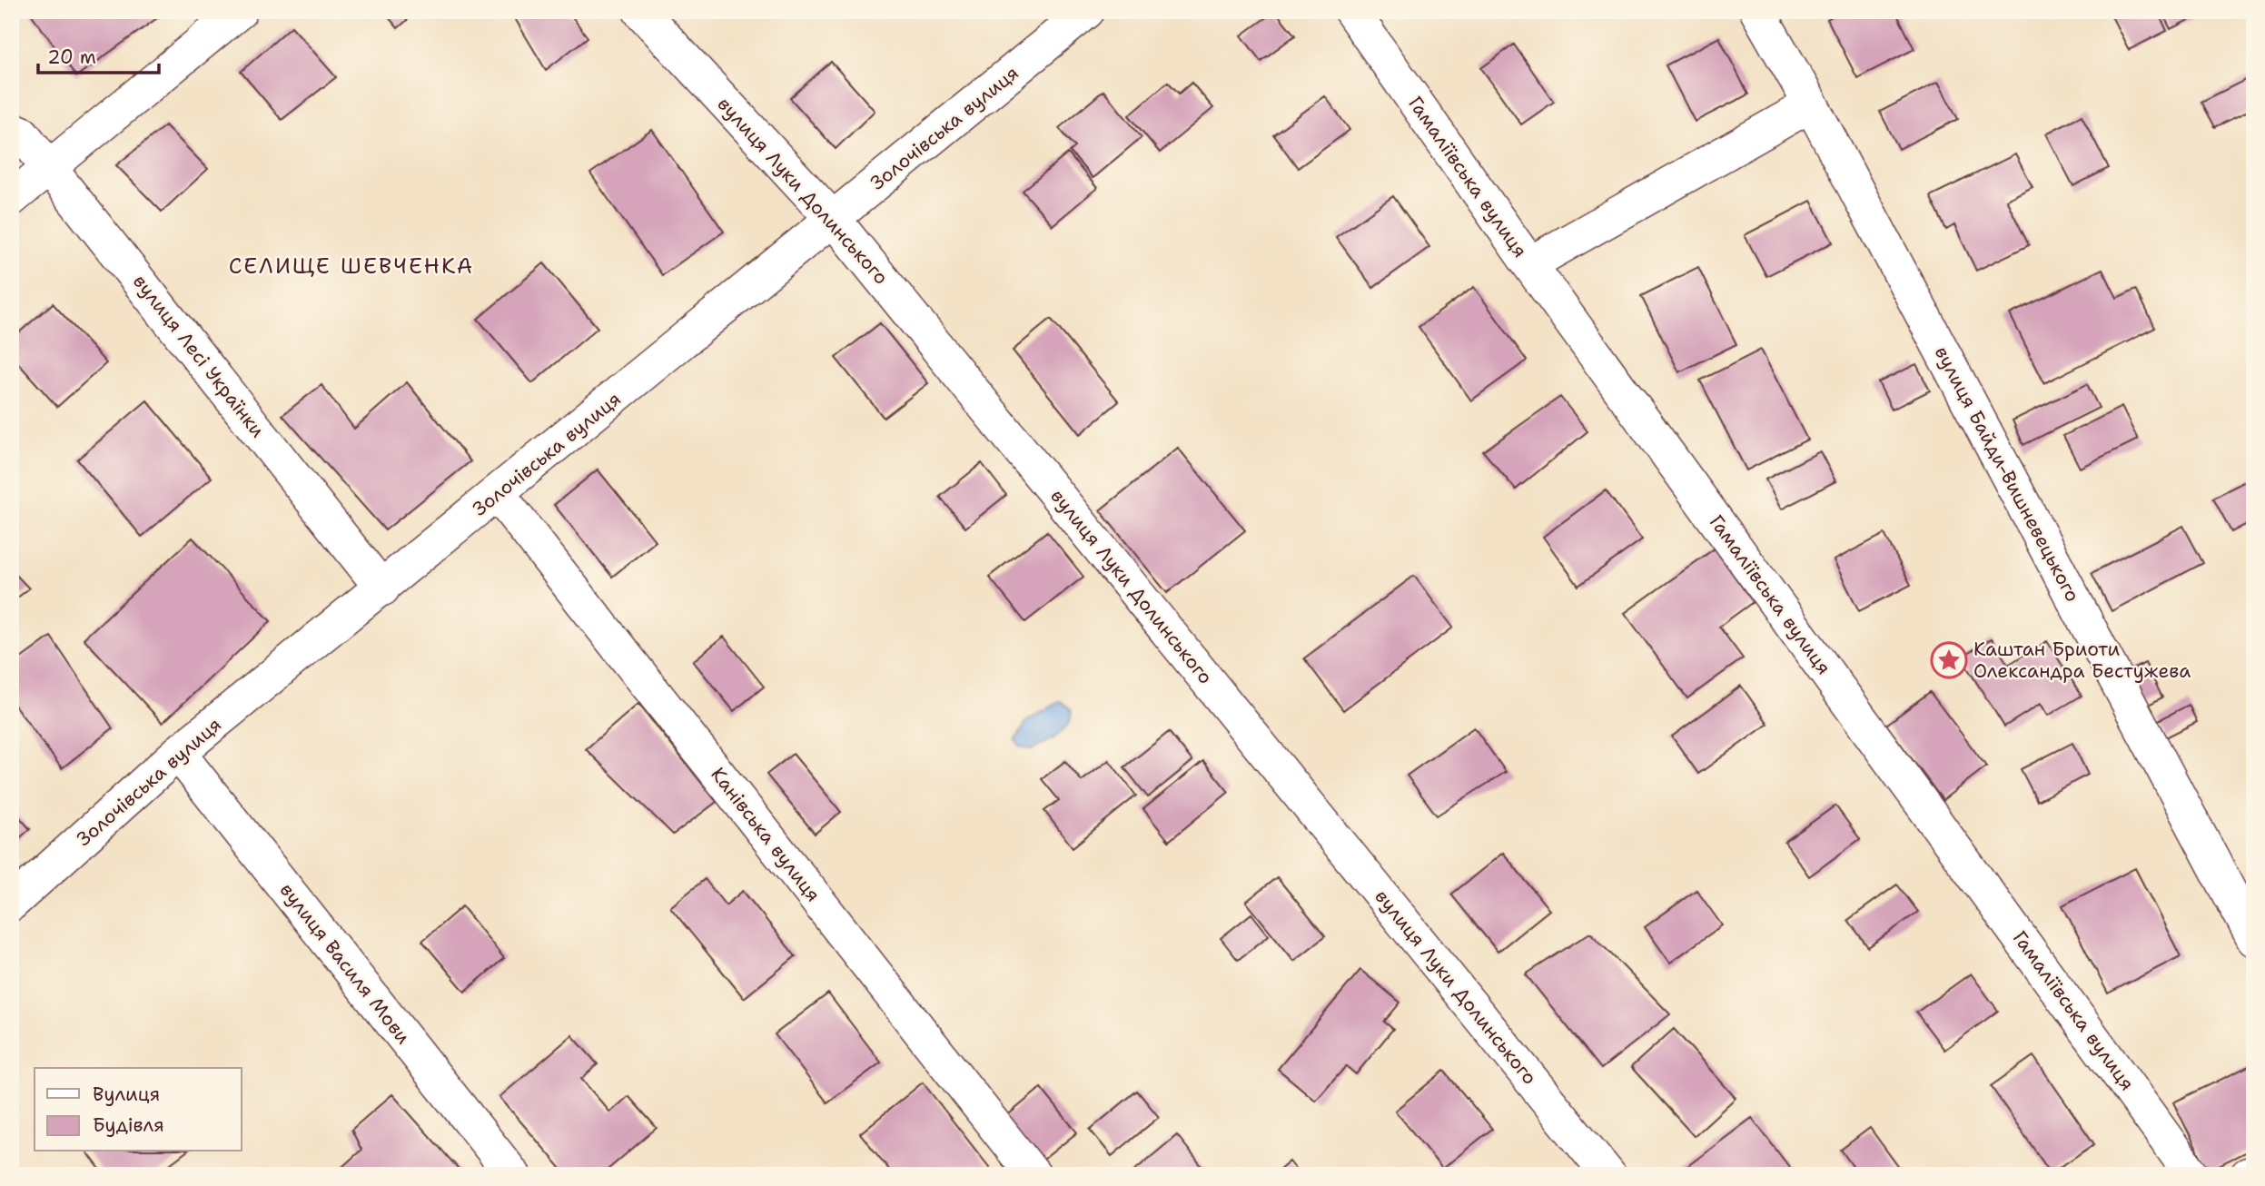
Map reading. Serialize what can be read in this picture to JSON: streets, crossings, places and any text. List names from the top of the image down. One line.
{"streets":{"street":["Золочівська вулиця","Гамаліївська вулиця","вулиця Луки Долинського","вулиця Лесі Українки","вулиця Байди-Вишневецького","Канівська вулиця","вулиця Василя Мови"]},"crossings":[["Золочівська вулиця","вулиця Луки Долинського"],["Золочівська вулиця","вулиця Лесі Українки"],["Золочівська вулиця","Канівська вулиця"],["Золочівська вулиця","вулиця Василя Мови"]],"districts":["СЕЛИЩЕ ШЕВЧЕНКА"],"places":{"place":["Каштан Бриоти Олександра Бестужева"]},"legend":["Вулиця","Будівля"],"scale_bar":"20 m"}
